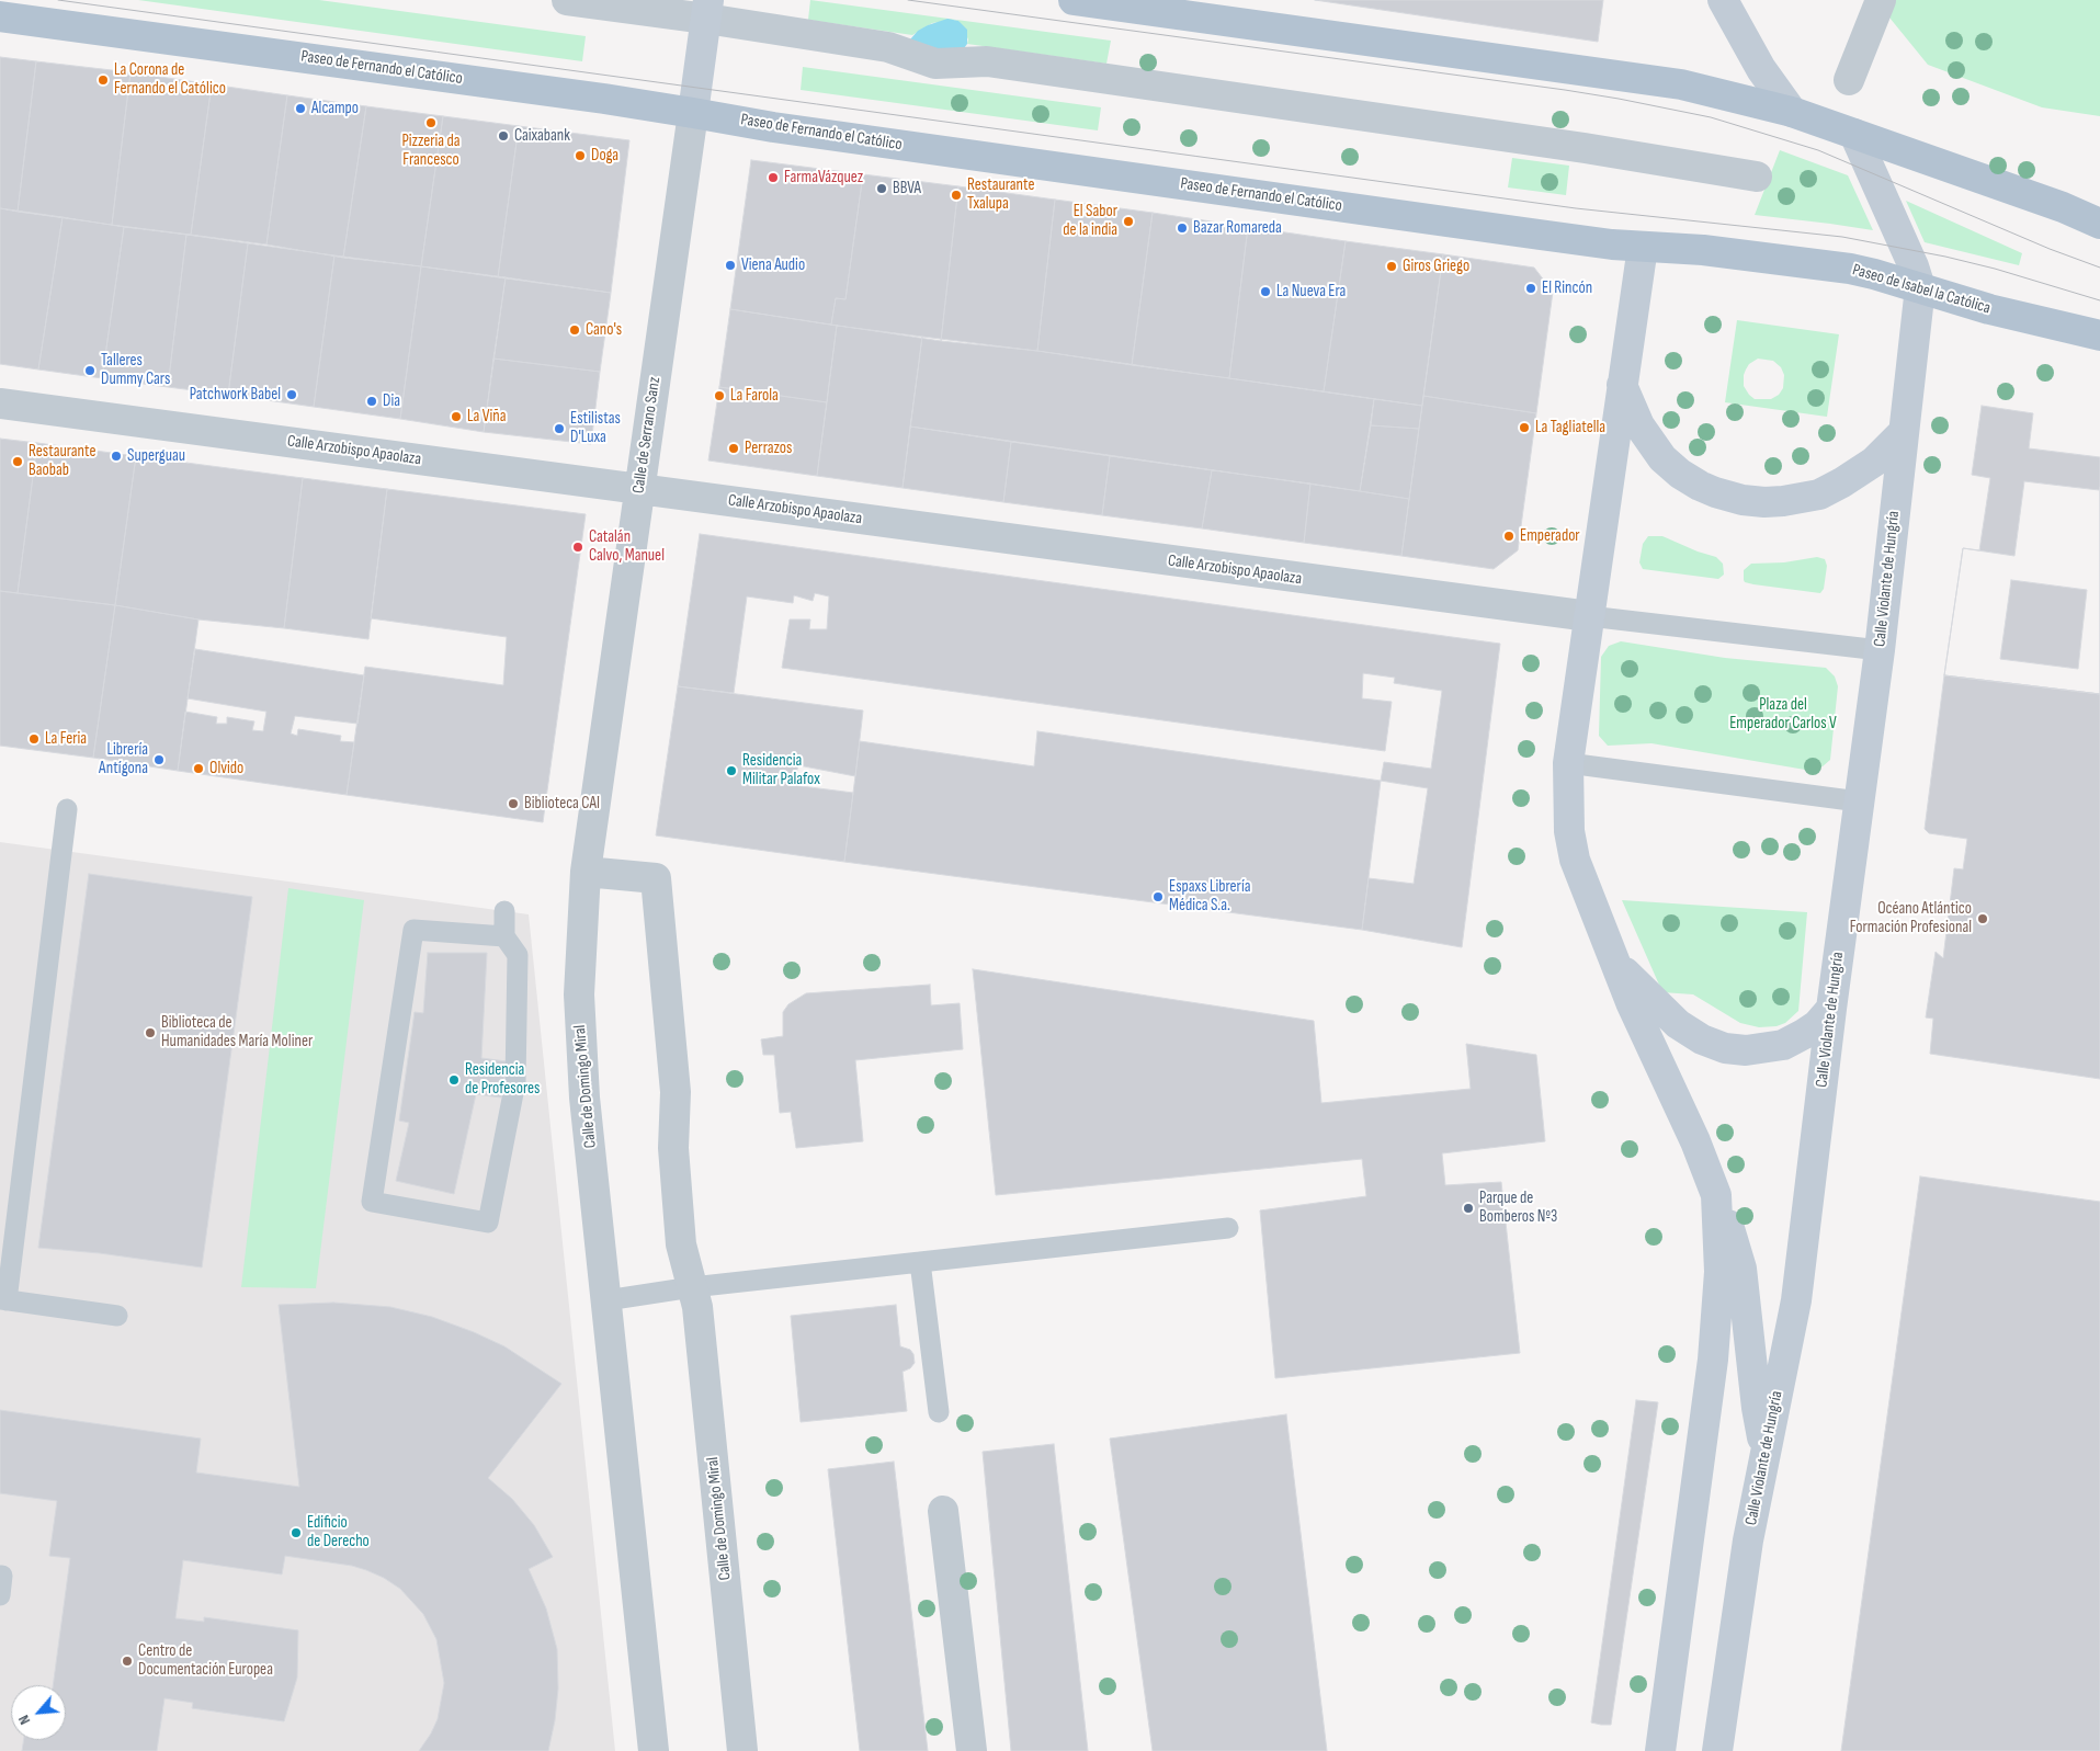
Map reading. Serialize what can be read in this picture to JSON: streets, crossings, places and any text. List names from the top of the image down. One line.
{"streets":{"main road":["Paseo de Fernando el Católico","Paseo de Isabel la Católica","Calle de Serrano Sanz","Calle Violante de Hungría"],"street":["Calle Arzobispo Apaolaza","Calle de Domingo Miral"]},"crossings":[["Paseo de Fernando el Católico","Paseo de Isabel la Católica"],["Paseo de Fernando el Católico","Calle de Serrano Sanz"],["Paseo de Isabel la Católica","Calle Violante de Hungría"],["Calle de Serrano Sanz","Calle Arzobispo Apaolaza"],["Calle de Serrano Sanz","Calle de Domingo Miral"]],"parks":["Plaza del Emperador Carlos V"],"places":["La Corona de Fernando el Católico","Alcampo","Pizzeria da Francesco","Caixabank","Doga","FarmaVázquez","BBVA","Restaurante Txalupa","El Sabor de la india","Bazar Romareda","Viena Audio","Giros Griego","El Rincón","La Nueva Era","Cano's","Talleres Dummy Cars","Patchwork Babel","La Farola","Dia","La Viña","La Tagliatella","Estilistas D'Luxa","Perrazos","Superguau","Restaurante Baobab","Emperador","Catalán Calvo, Manuel","La Feria","Librería Antígona","Olvido","Residencia Militar Palafox","Biblioteca CAI","Espaxs Librería Médica S.a.","Océano Atlántico Formación Profesional","Biblioteca de Humanidades María Moliner","Residencia de Profesores","Parque de Bomberos Nº3","Edificio de Derecho","Centro de Documentación Europea"],"north":"bottom left"}
